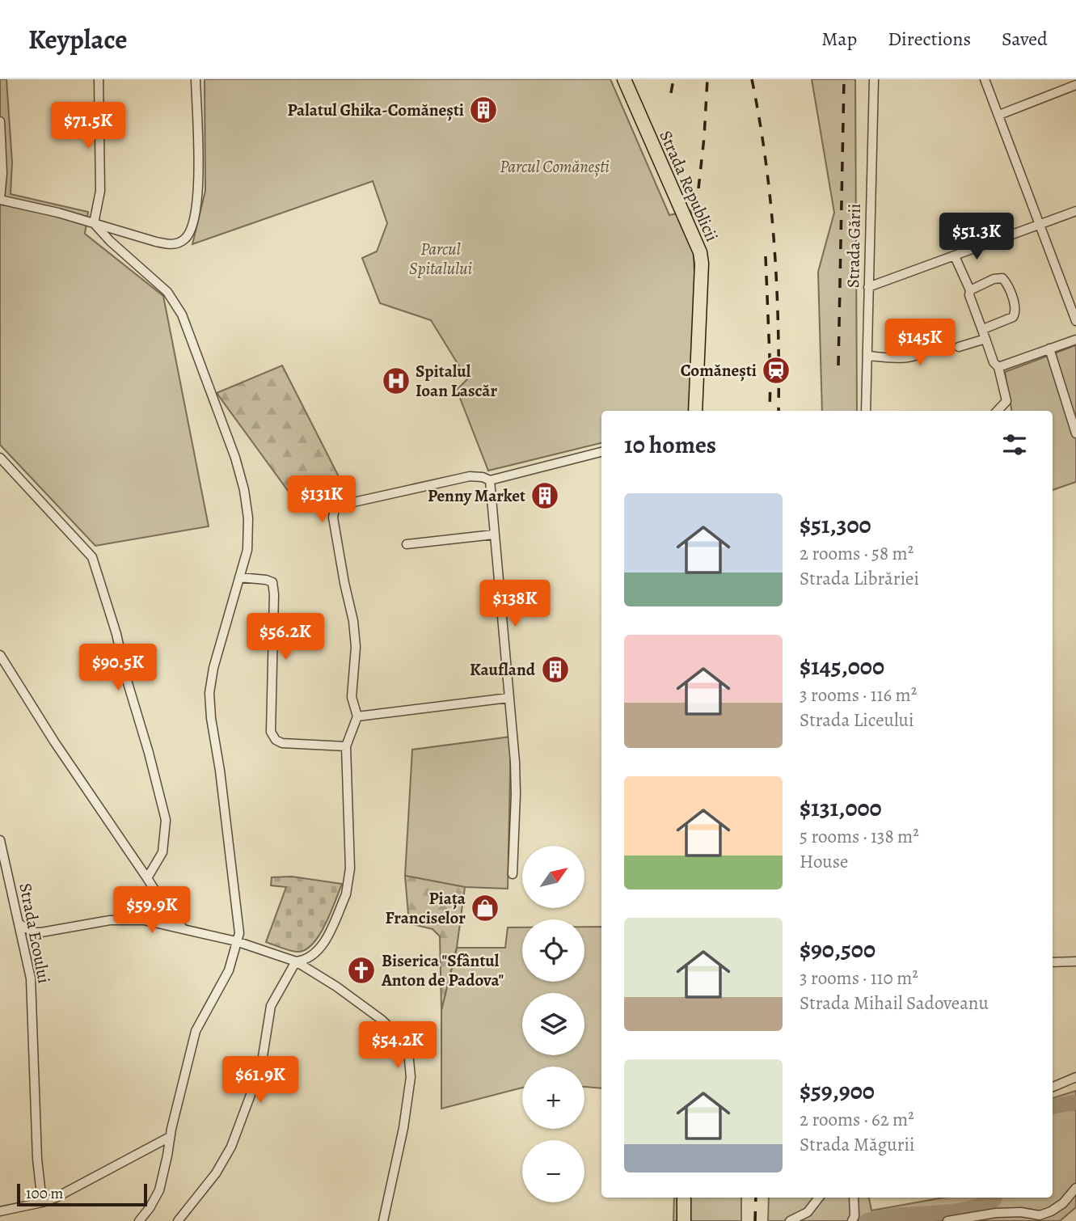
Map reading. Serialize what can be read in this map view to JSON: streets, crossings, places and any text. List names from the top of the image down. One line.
{"streets":{"main road":["Strada Republicii"],"street":["Strada Gării","Strada Ecoului"]},"parks":["Parcul Comănești","Parcul Spitalului"],"places":{"building":["Palatul Ghika-Comănești","Penny Market","Kaufland"],"station":["Comănești"],"hospital":["Spitalul Ioan Lascăr"],"shop":["Piața Franciselor"],"church":["Biserica \"Sfântul Anton de Padova\""]},"scale_bar":"100 m","north":"top right","page":{"header":"Keyplace","nav":["Map","Directions","Saved"],"price":["$71.5K","$51.3K","$145K","$131K","$138K","$56.2K","$90.5K","$59.9K","$54.2K","$61.9K"],"heading":"10 homes","list":[{"name":"$51,300","note":"2 rooms · 58 m² · Strada Librăriei"},{"name":"$145,000","note":"3 rooms · 116 m² · Strada Liceului"},{"name":"$131,000","note":"5 rooms · 138 m² · House"},{"name":"$90,500","note":"3 rooms · 110 m² · Strada Mihail Sadoveanu"},{"name":"$59,900","note":"2 rooms · 62 m² · Strada Măgurii"}],"map_buttons":["+","−"],"scale":"100 m"}}
